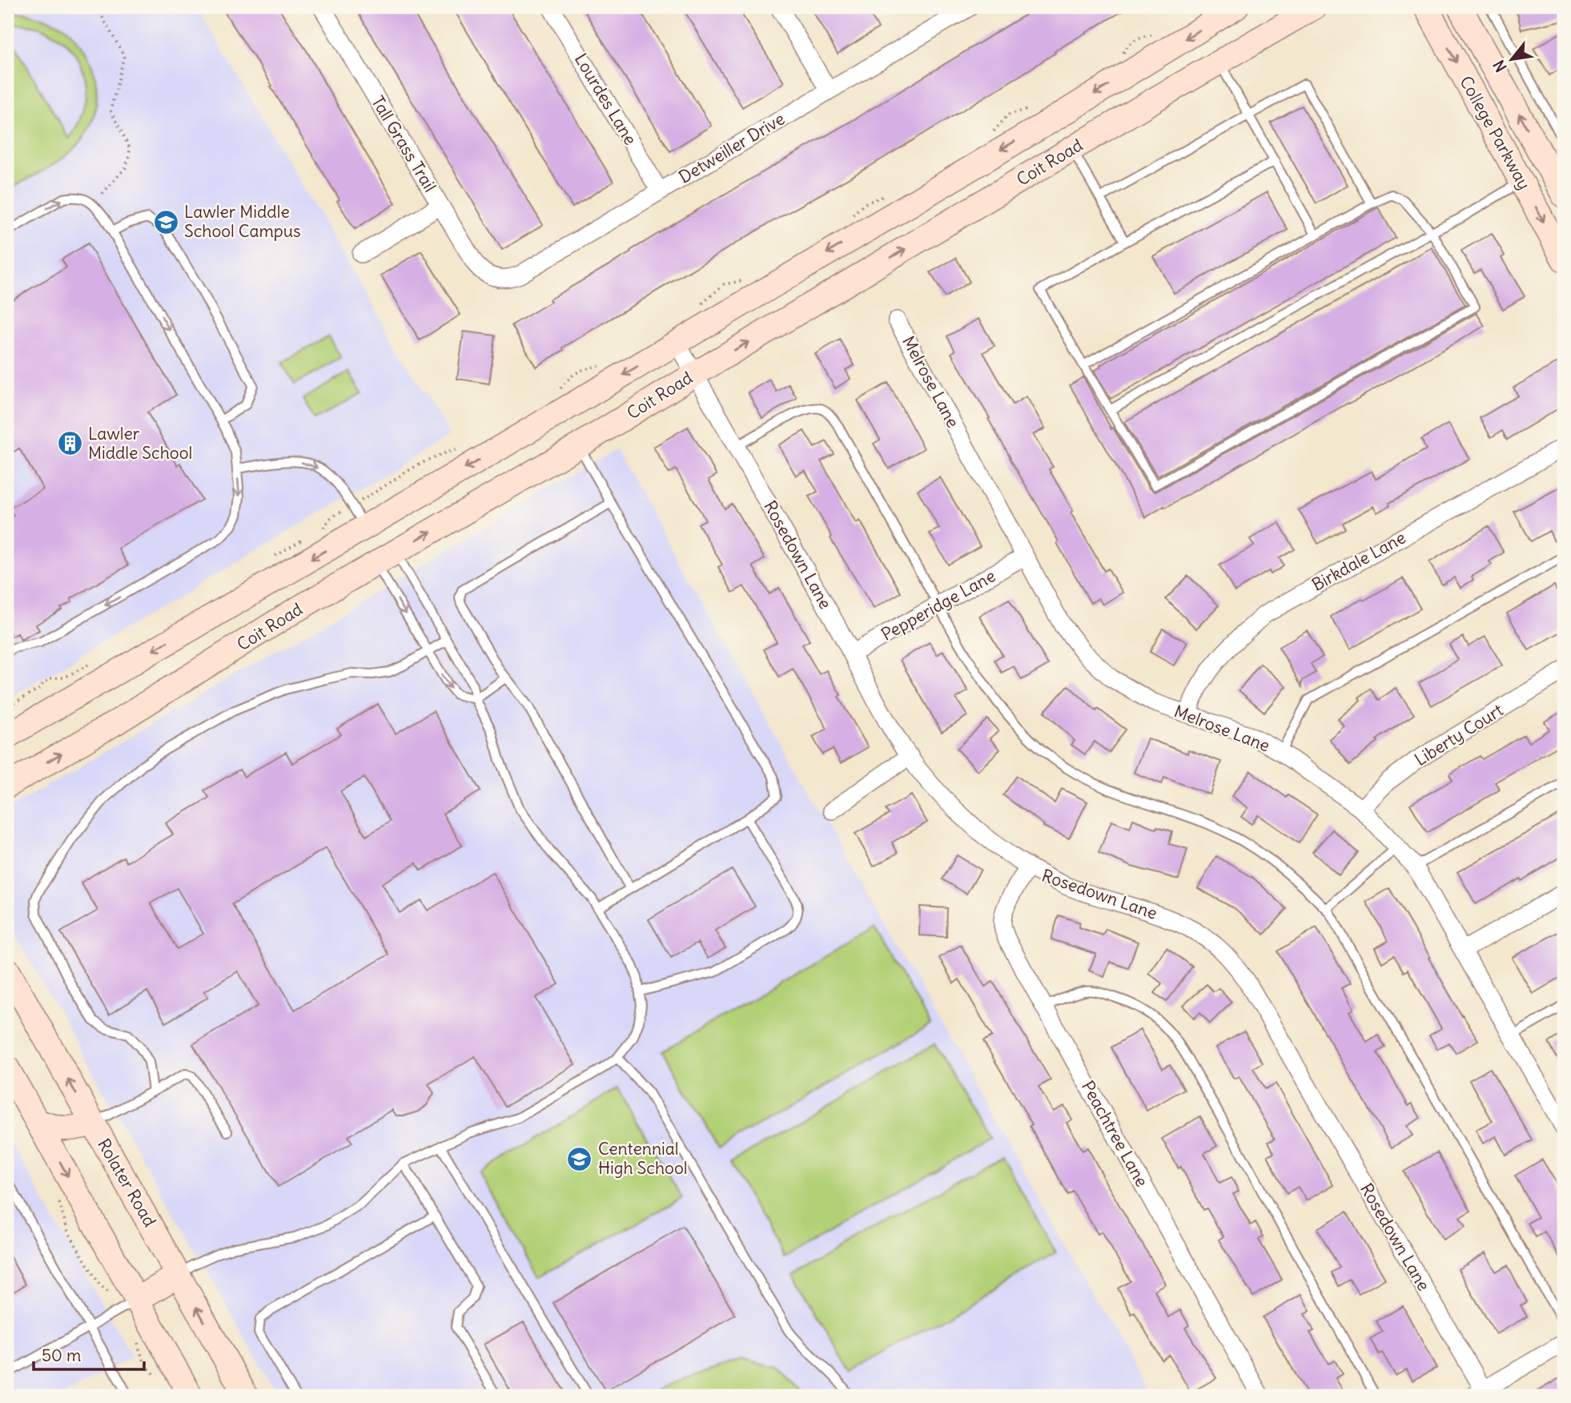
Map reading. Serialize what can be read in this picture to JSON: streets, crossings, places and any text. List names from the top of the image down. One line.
{"streets":{"main road":["College Parkway","Coit Road","Rolater Road"],"street":["Lourdes Lane","Tall Grass Trail","Detweiller Drive","Melrose Lane","Rosedown Lane","Birkdale Lane","Pepperidge Lane","Liberty Court","Peachtree Lane"]},"crossings":[["Lourdes Lane","Detweiller Drive"],["Tall Grass Trail","Detweiller Drive"],["Coit Road","Rosedown Lane"],["Melrose Lane","Birkdale Lane"],["Melrose Lane","Pepperidge Lane"],["Melrose Lane","Liberty Court"],["Rosedown Lane","Pepperidge Lane"],["Rosedown Lane","Peachtree Lane"]],"places":{"school or university":["Lawler Middle School Campus","Centennial High School"],"building":["Lawler Middle School"]},"scale_bar":"50 m","north":"bottom left"}
